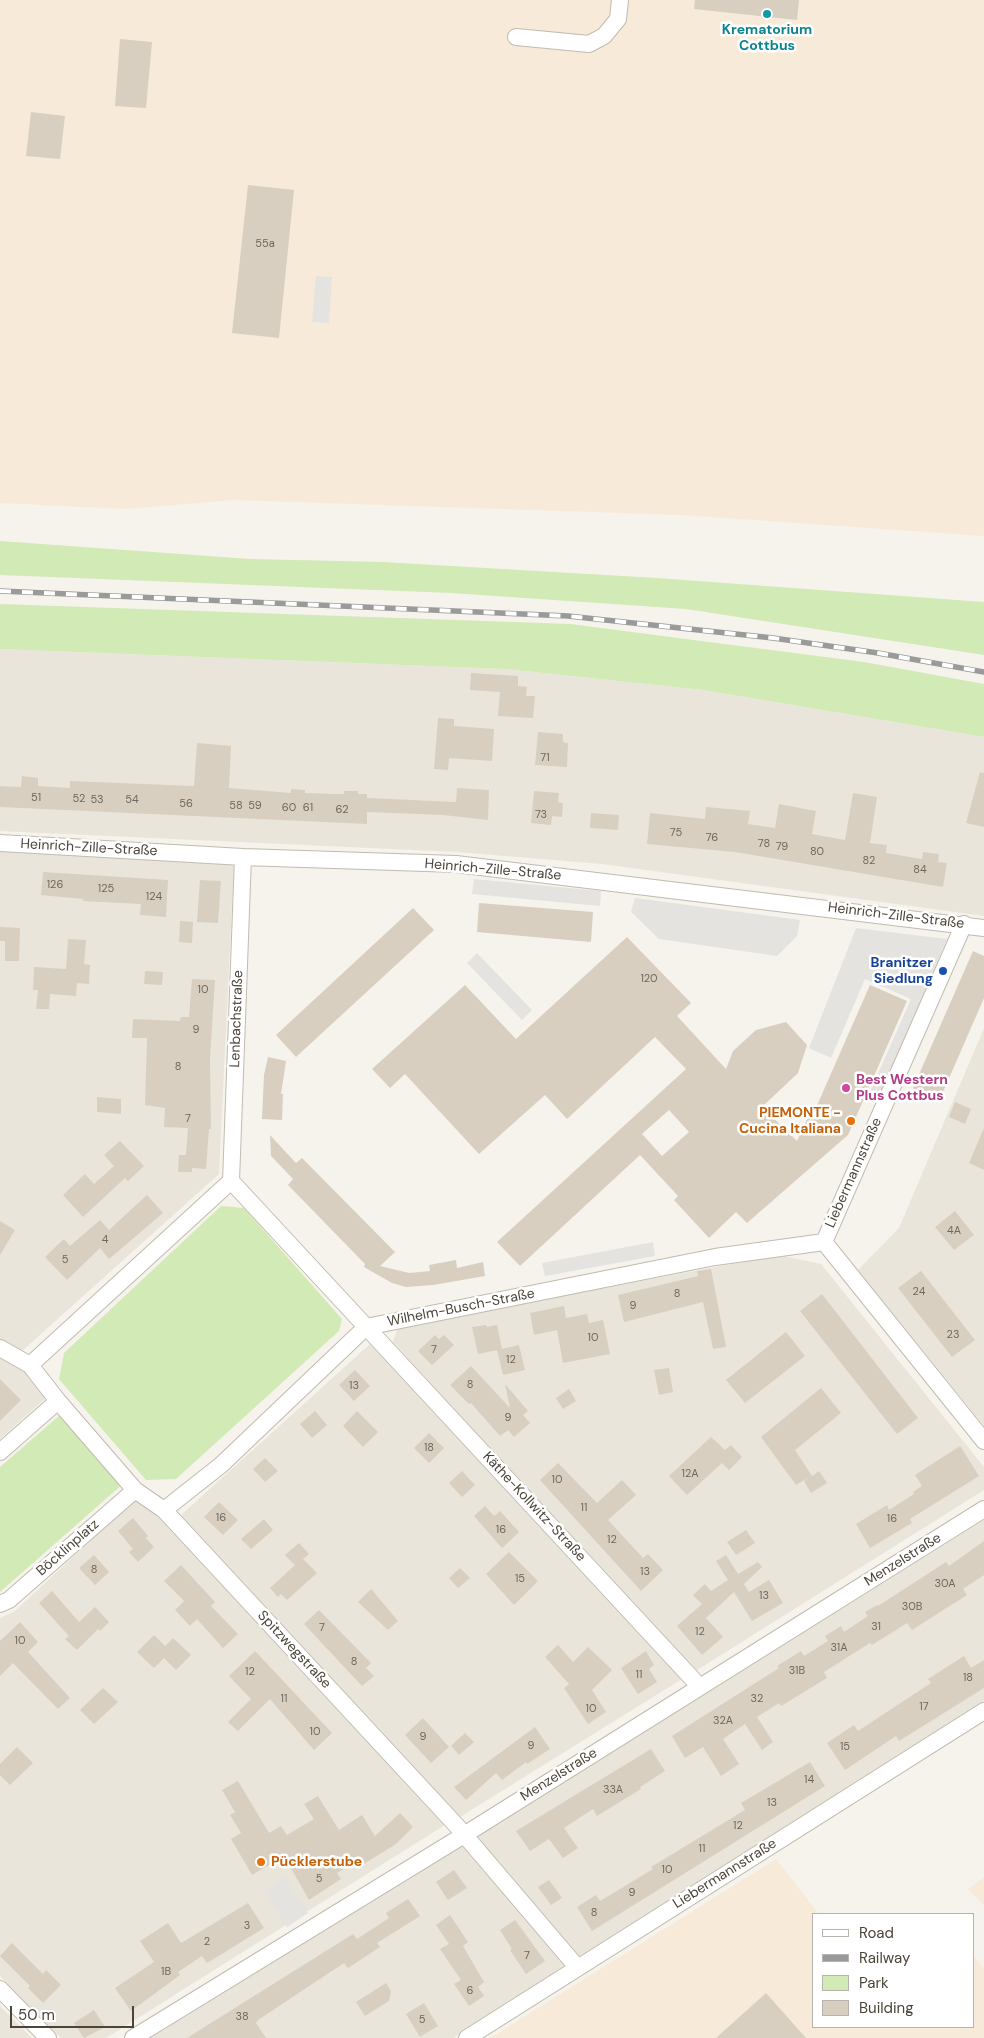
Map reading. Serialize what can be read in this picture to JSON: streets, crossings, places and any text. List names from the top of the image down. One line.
{"streets":{"street":["Heinrich-Zille-Straße","Lenbachstraße","Liebermannstraße","Wilhelm-Busch-Straße","Käthe-Kollwitz-Straße","Böcklinplatz","Menzelstraße","Spitzwegstraße"]},"crossings":[["Heinrich-Zille-Straße","Lenbachstraße"],["Heinrich-Zille-Straße","Liebermannstraße"],["Liebermannstraße","Wilhelm-Busch-Straße"],["Liebermannstraße","Spitzwegstraße"],["Wilhelm-Busch-Straße","Käthe-Kollwitz-Straße"],["Käthe-Kollwitz-Straße","Menzelstraße"],["Böcklinplatz","Spitzwegstraße"],["Menzelstraße","Spitzwegstraße"]],"places":["Krematorium Cottbus","Branitzer Siedlung","Best Western Plus Cottbus","PIEMONTE - Cucina Italiana","Pücklerstube"],"house_numbers":["55a","71","51","52","53","54","56","58","59","60","61","62","73","75","76","78","79","80","82","84","126","125","124","120","10","9","8","7","4A","4","5","24","8","9","23","10","7","12","8","13","9","18","12A","10","11","16","16","16","12","8","13","15","30A","13","30B","31","7","12","10","31A","8","31B","12","11","18","11","32","17","10","32A","10","9","9","15","14","33A","13","12","11","10","5","9","8","3","2","7","1B","6","38","5"],"legend":["Road","Railway","Park","Building"],"scale_bar":"50 m"}
